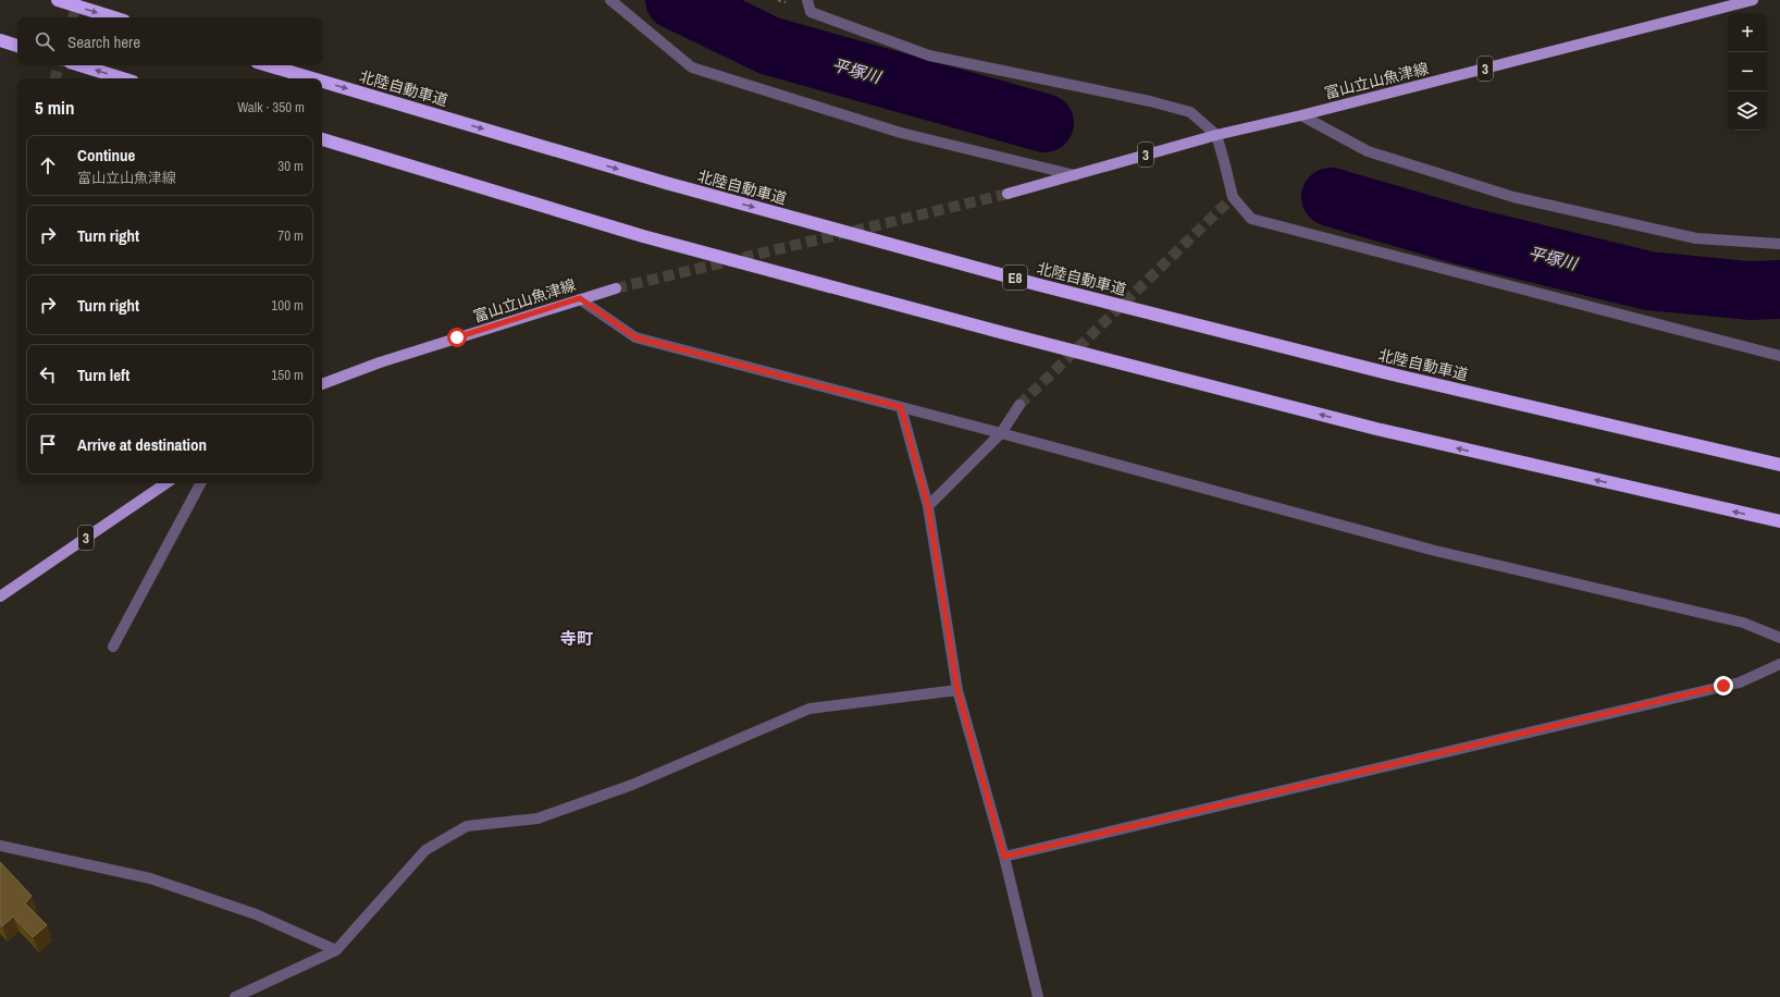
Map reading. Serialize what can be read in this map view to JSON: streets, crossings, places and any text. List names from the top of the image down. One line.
{"streets":{"highway":["北陸自動車道","E8"],"main road":["3","富山立山魚津線"]},"districts":["寺町"],"water":["平塚川"],"page":{"map_buttons":["+","−"],"search":"Search here","heading":["5 min","Walk · 350 m"],"list":[["Continue","富山立山魚津線","30 m"],["Turn right","70 m"],["Turn right","100 m"],["Turn left","150 m"],"Arrive at destination"]}}
